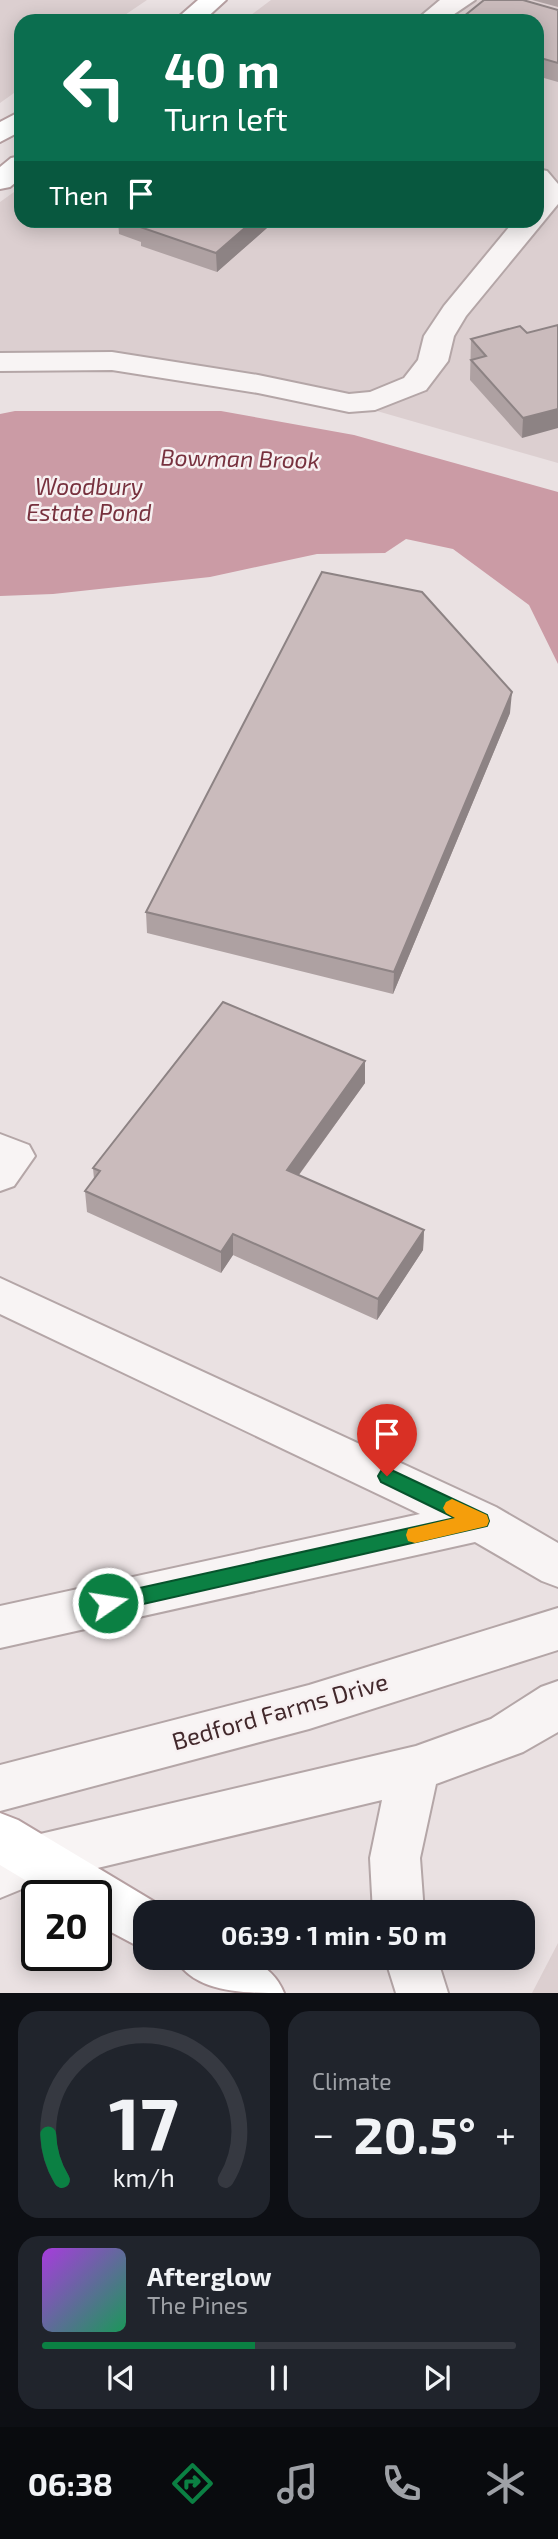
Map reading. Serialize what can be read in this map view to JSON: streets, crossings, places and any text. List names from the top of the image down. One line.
{"streets":{"street":["Bedford Farms Drive"]},"water":["Bowman Brook","Woodbury Estate Pond"],"page":{"turn":["40 m","Turn left"],"then":"Then","limit":"20","trip":"06:39 · 1 min · 50 m","tile":"Climate","heat":["−","20.5°","+"],"song":["Afterglow","The Pines"],"tabs":"06:38","gauge":["17","km/h"]}}
